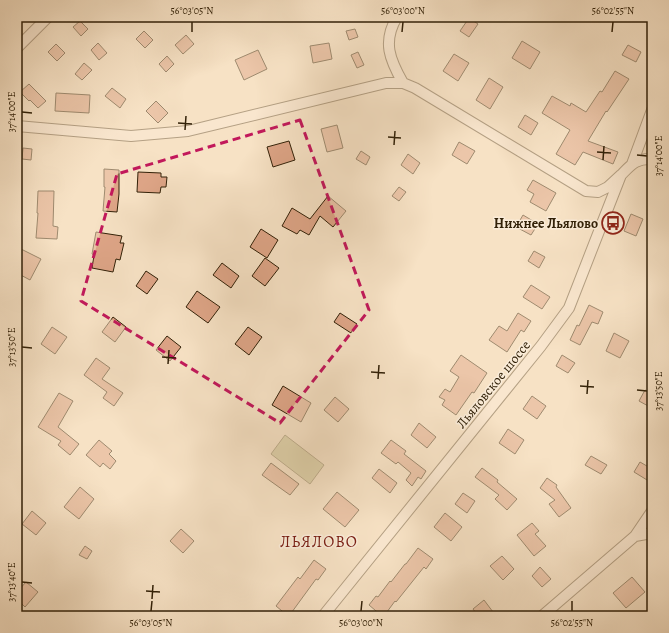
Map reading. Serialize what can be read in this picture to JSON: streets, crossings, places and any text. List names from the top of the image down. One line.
{"streets":{"street":["Льяловское шоссе"]},"districts":["ЛЬЯЛОВО"],"places":{"bus stop":["Нижнее Льялово"]},"coordinates":["56°03'05\"N","56°03'00\"N","56°02'55\"N","37°14'00\"E","37°13'50\"E","37°13'40\"E"]}
